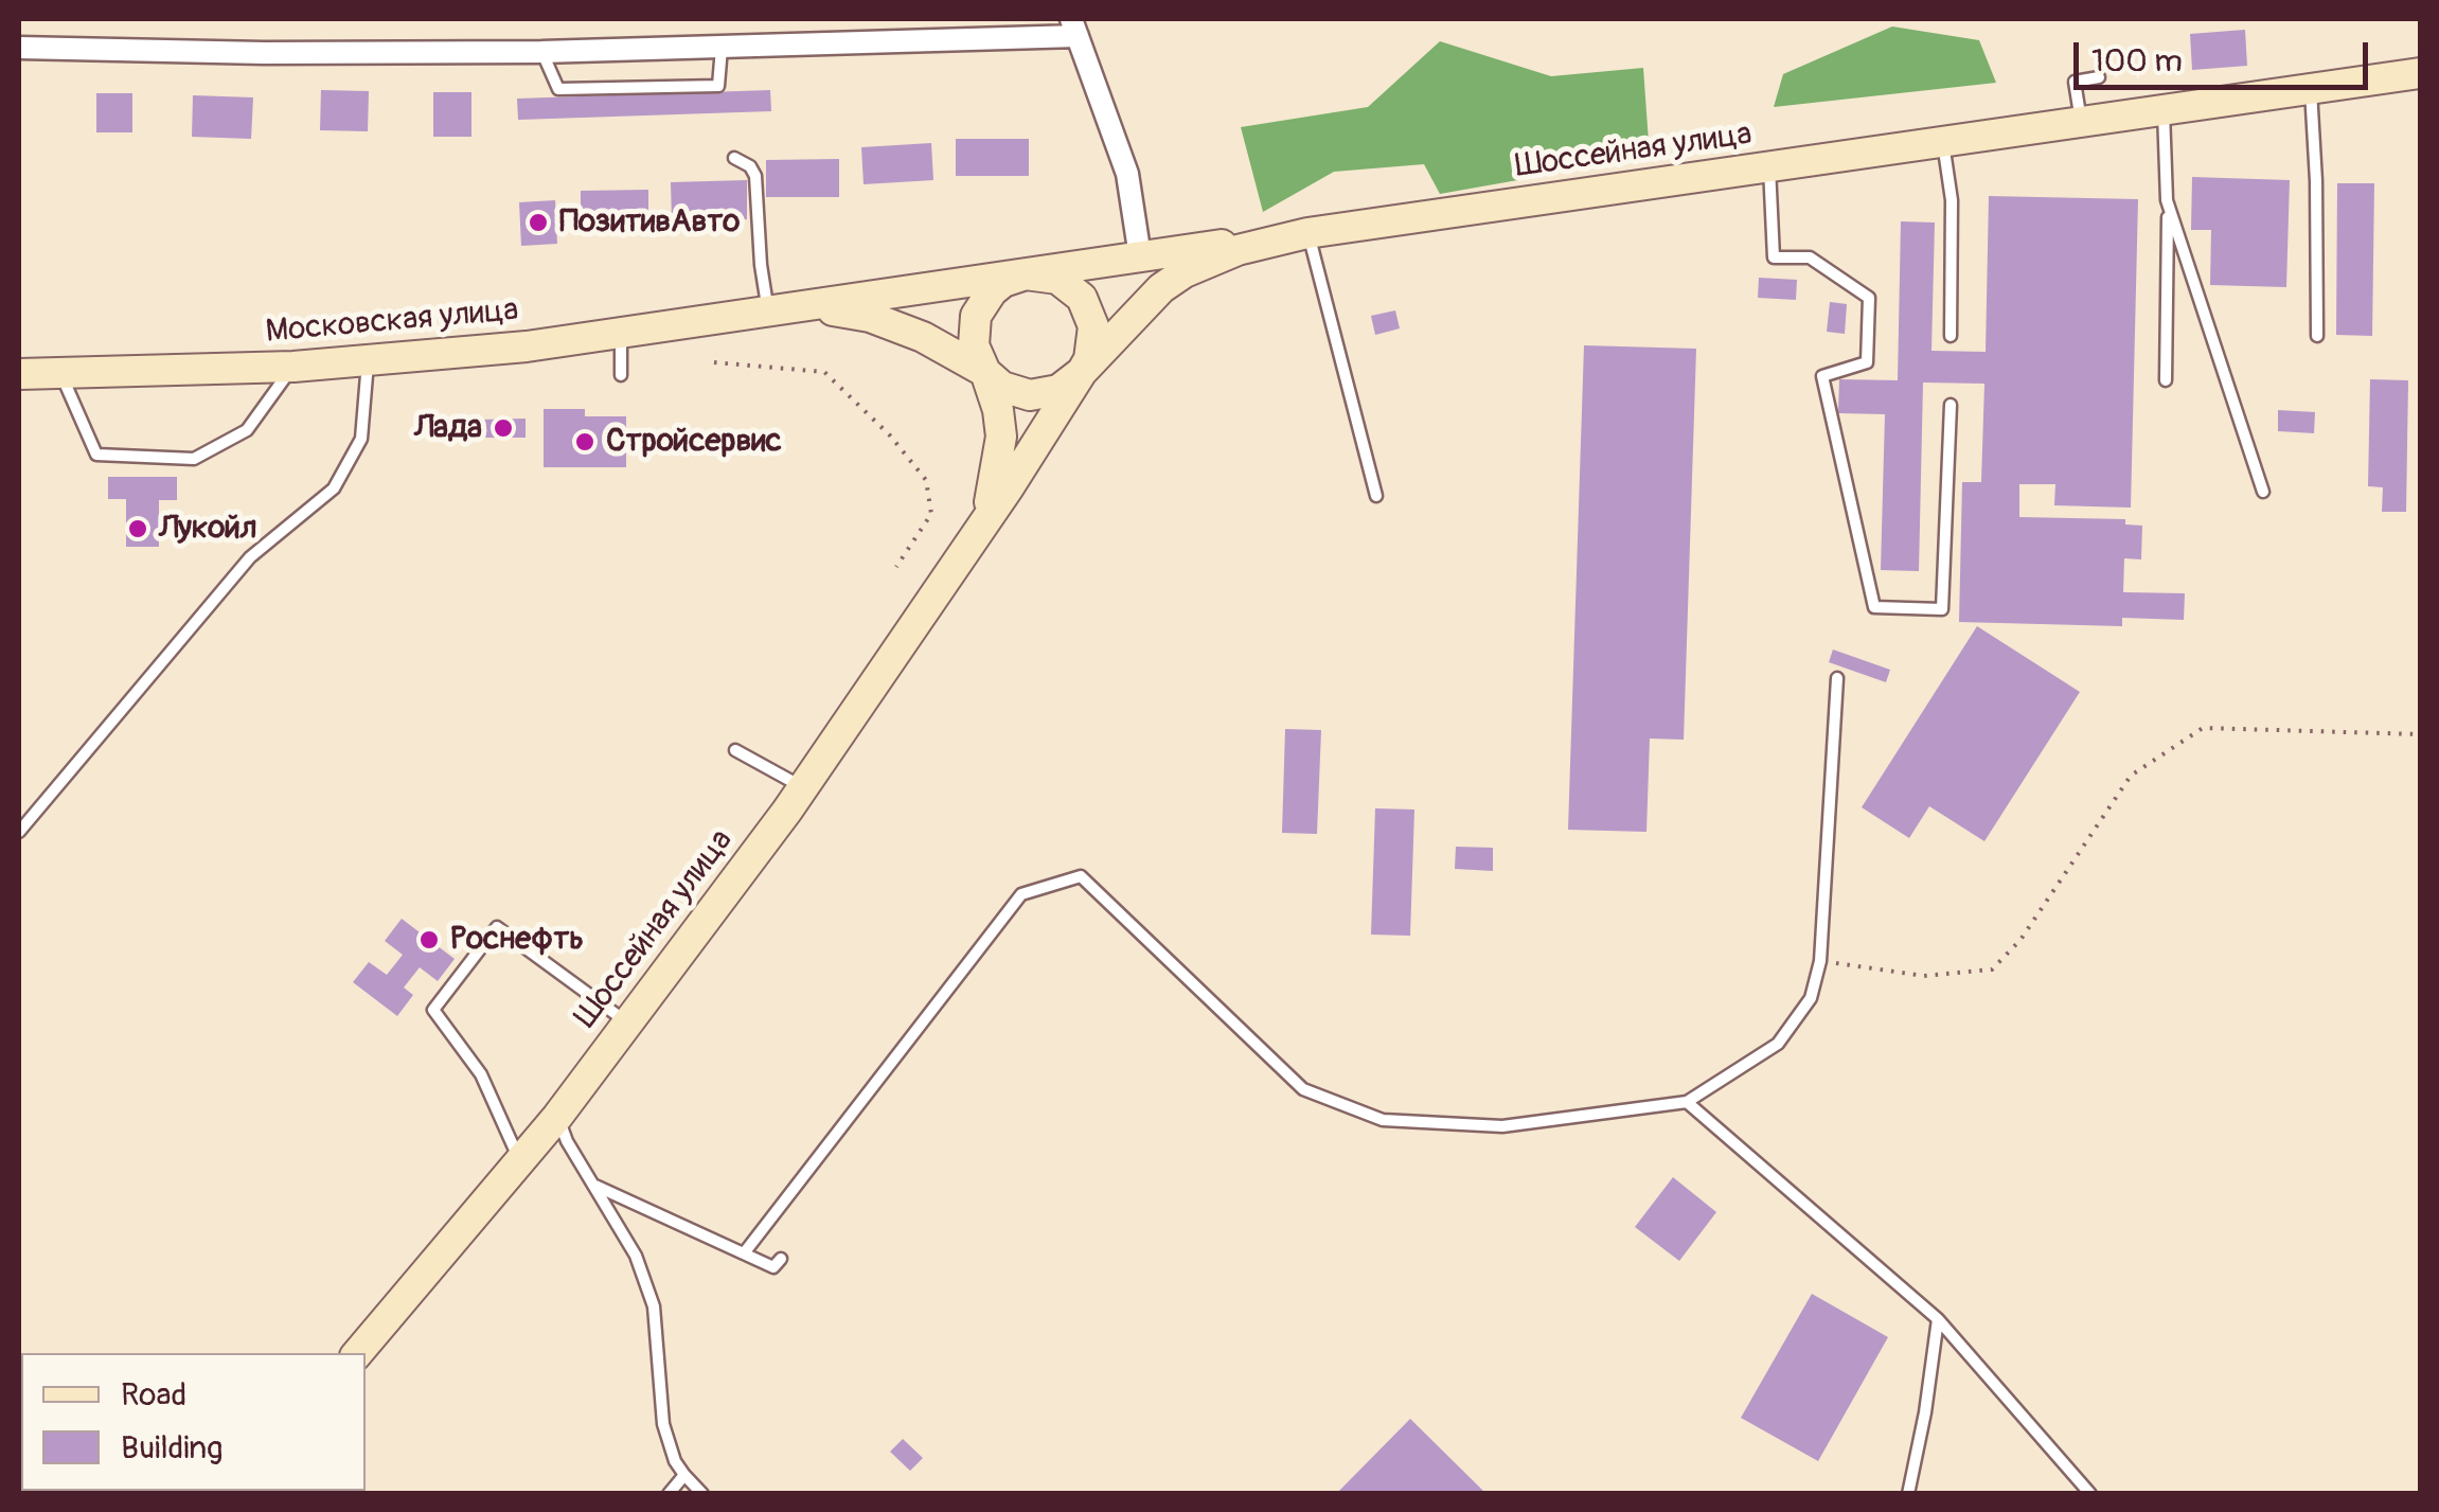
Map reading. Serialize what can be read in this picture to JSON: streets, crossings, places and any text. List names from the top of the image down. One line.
{"streets":{"main road":["Шоссейная улица","Московская улица"]},"crossings":[["Шоссейная улица","Московская улица"]],"places":["ПозитивАвто","Лада","Стройсервис","Лукойл","Роснефть"],"legend":["Road","Building"],"scale_bar":"100 m"}
